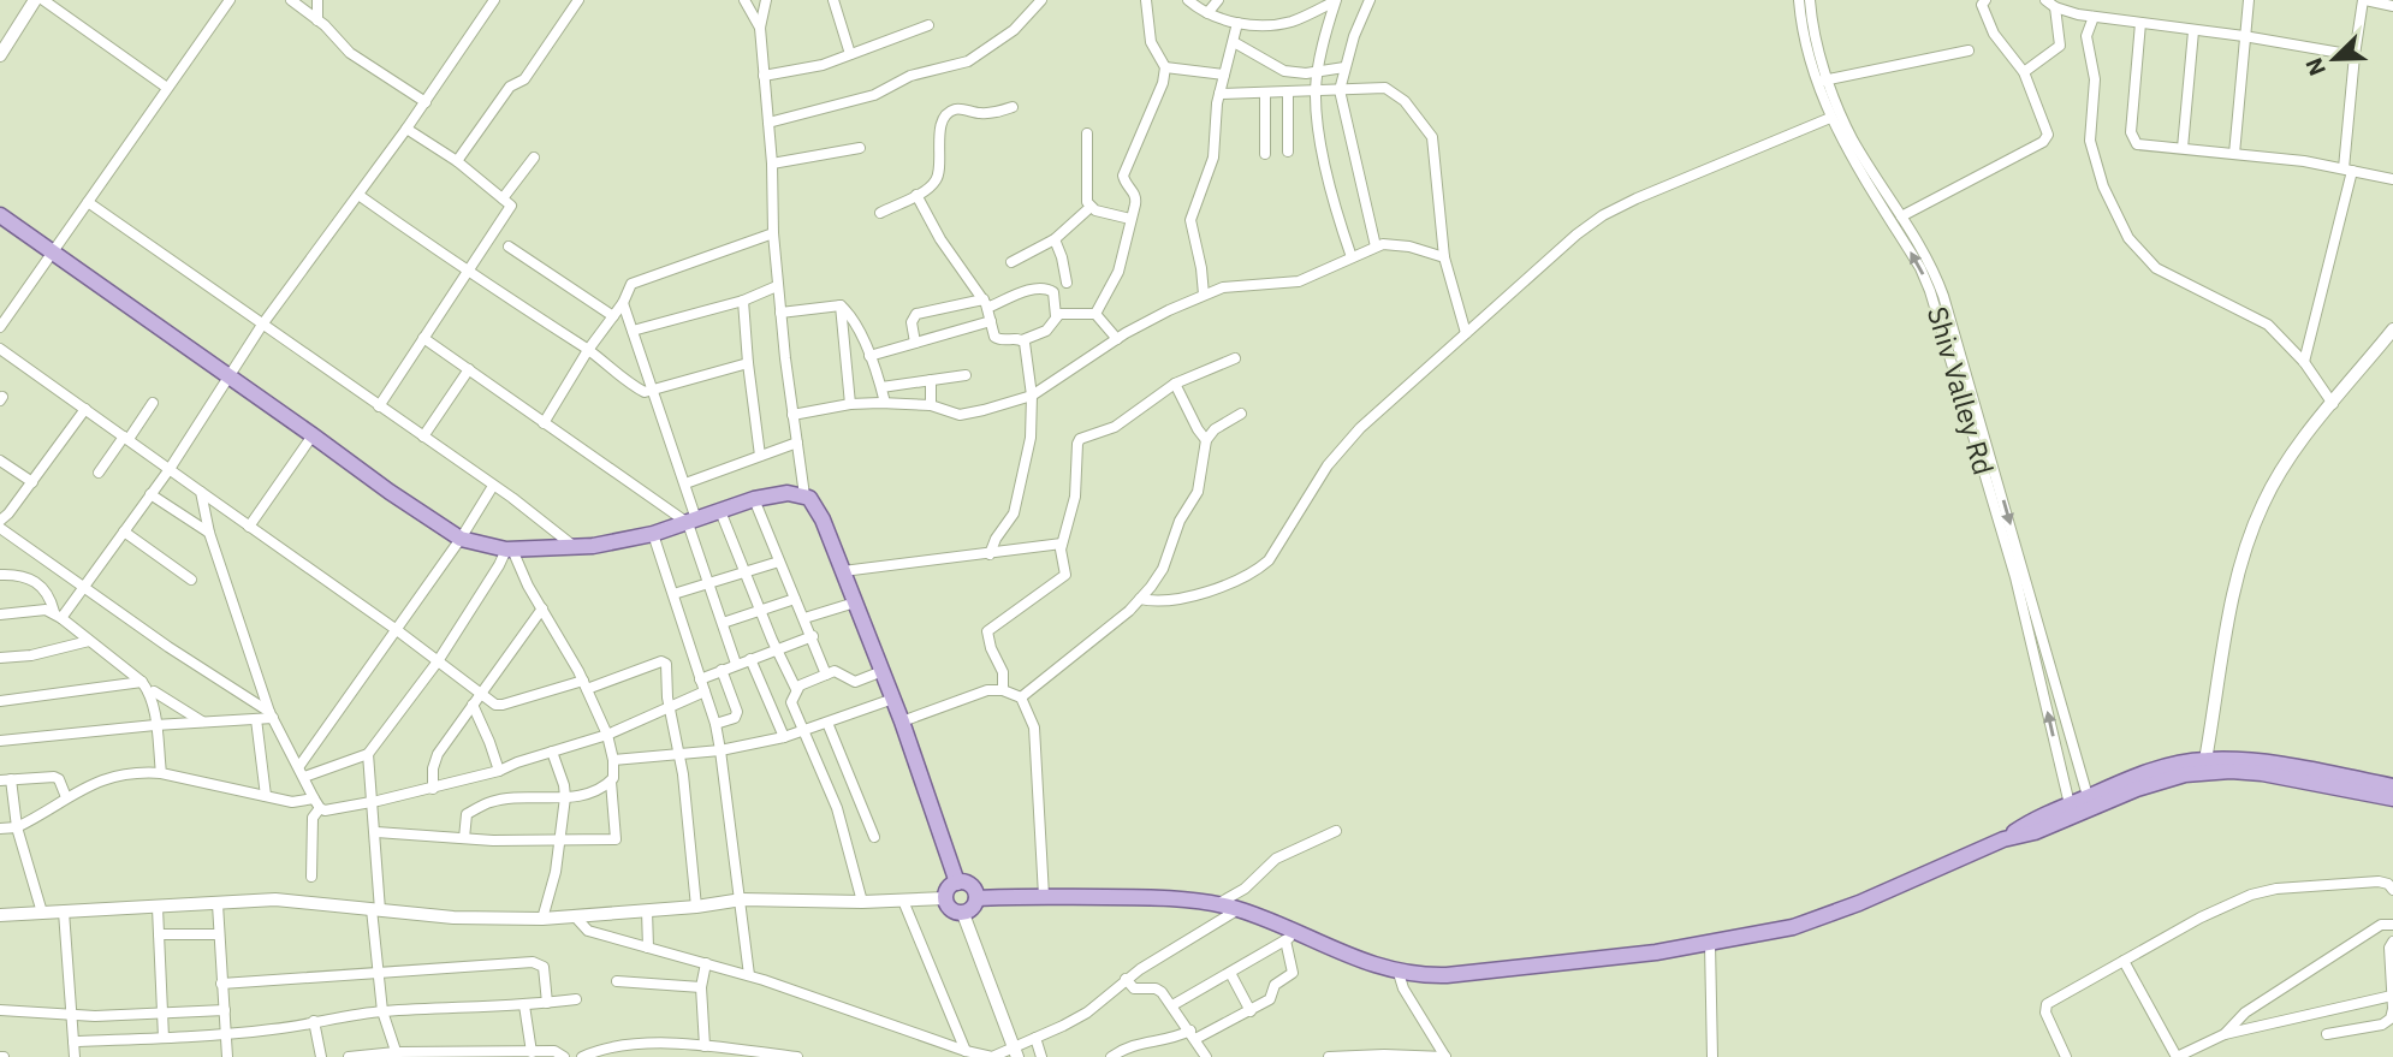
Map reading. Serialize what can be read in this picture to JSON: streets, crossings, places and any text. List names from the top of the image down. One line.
{"streets":{"street":["Shiv Valley Rd"]},"north":"bottom left"}
